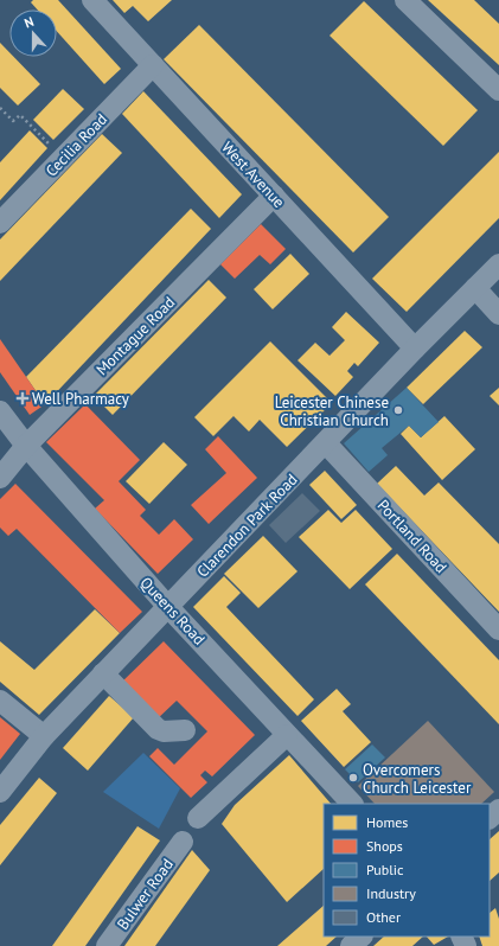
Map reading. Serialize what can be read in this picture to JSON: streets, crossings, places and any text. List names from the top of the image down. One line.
{"streets":{"street":["Cecilia Road","West Avenue","Montague Road","Clarendon Park Road","Portland Road","Queens Road","Bulwer Road"]},"crossings":[["Cecilia Road","West Avenue"],["West Avenue","Montague Road"],["West Avenue","Clarendon Park Road"],["Montague Road","Queens Road"],["Clarendon Park Road","Portland Road"],["Clarendon Park Road","Queens Road"]],"places":{"health":["Well Pharmacy"],"other":["Leicester Chinese Christian Church","Overcomers Church Leicester"]},"legend":["Homes","Shops","Public","Industry","Other"],"north":"top"}
